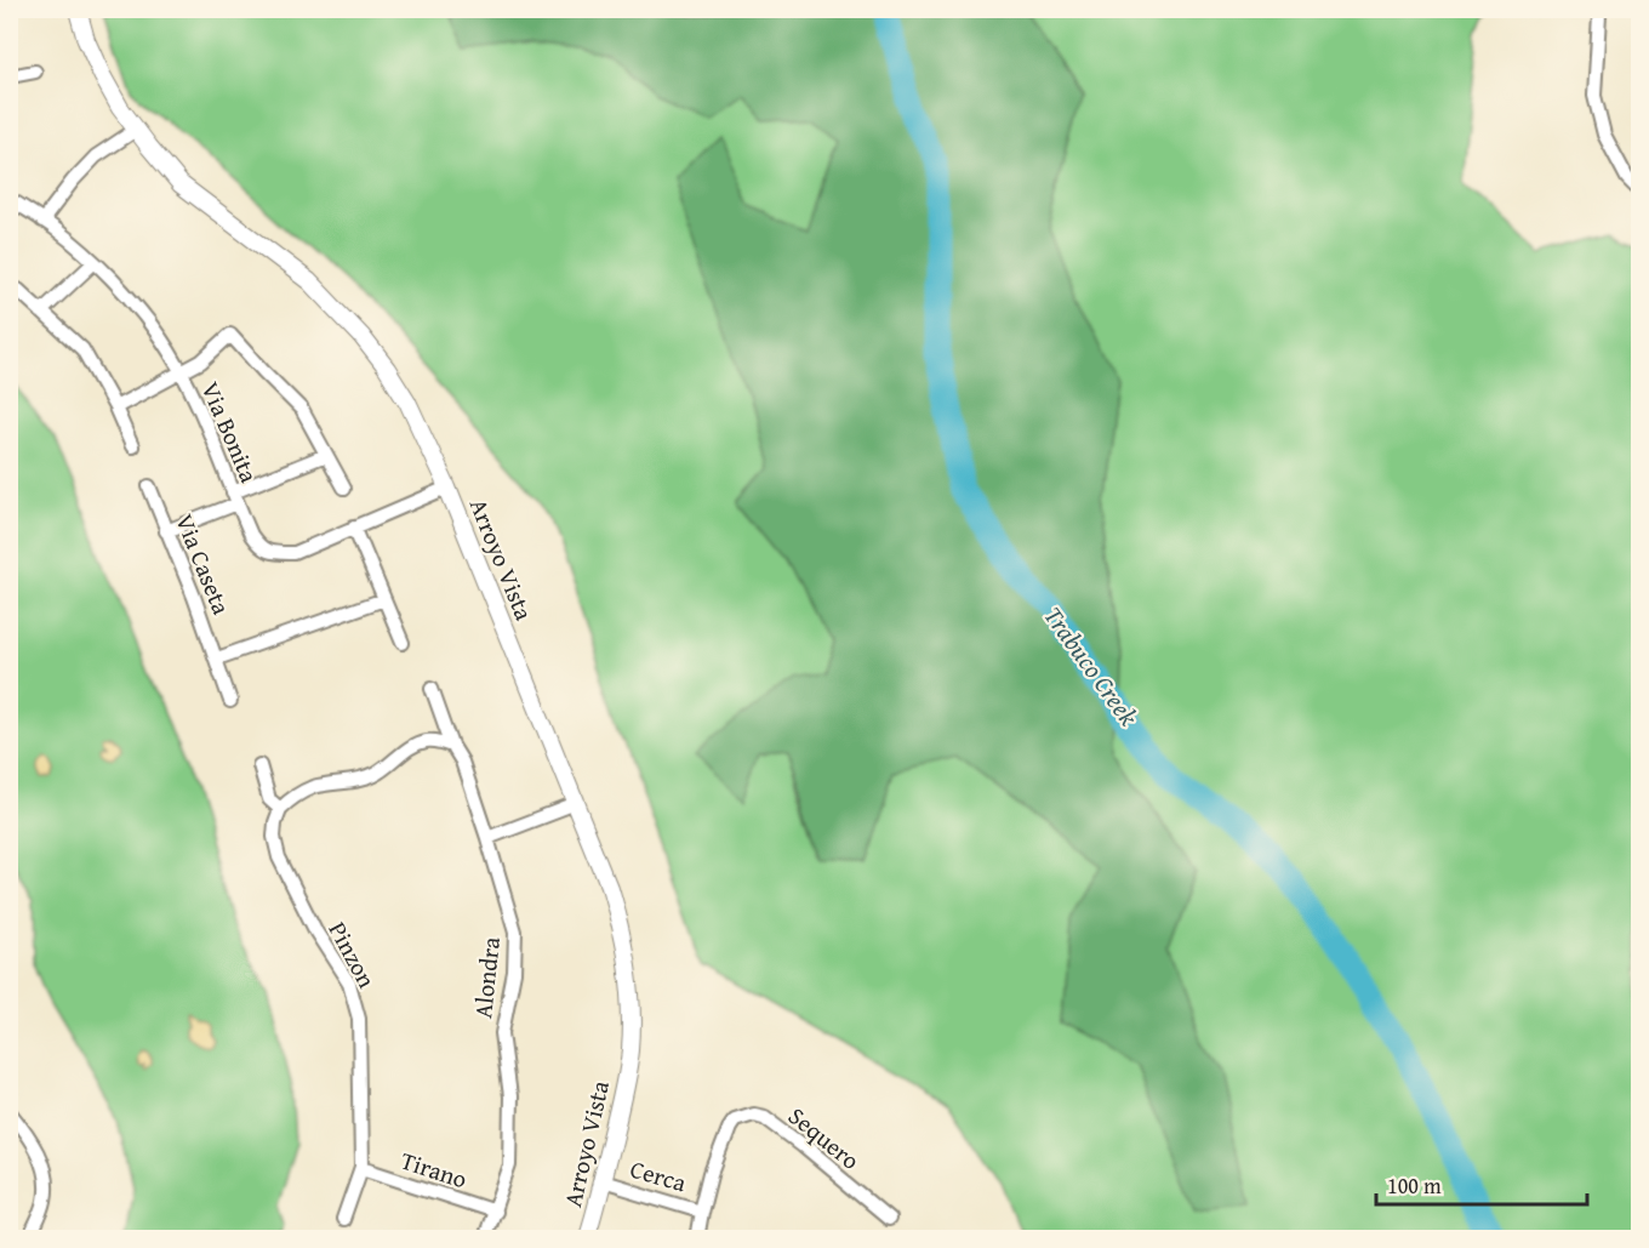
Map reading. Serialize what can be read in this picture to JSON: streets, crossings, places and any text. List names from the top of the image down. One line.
{"streets":{"street":["Via Bonita","Arroyo Vista","Via Caseta","Pinzon","Alondra","Sequero","Tirano","Cerca"]},"crossings":[["Via Bonita","Arroyo Vista"],["Arroyo Vista","Cerca"],["Pinzon","Tirano"],["Alondra","Tirano"],["Sequero","Cerca"]],"water":["Trabuco Creek"],"scale_bar":"100 m"}
